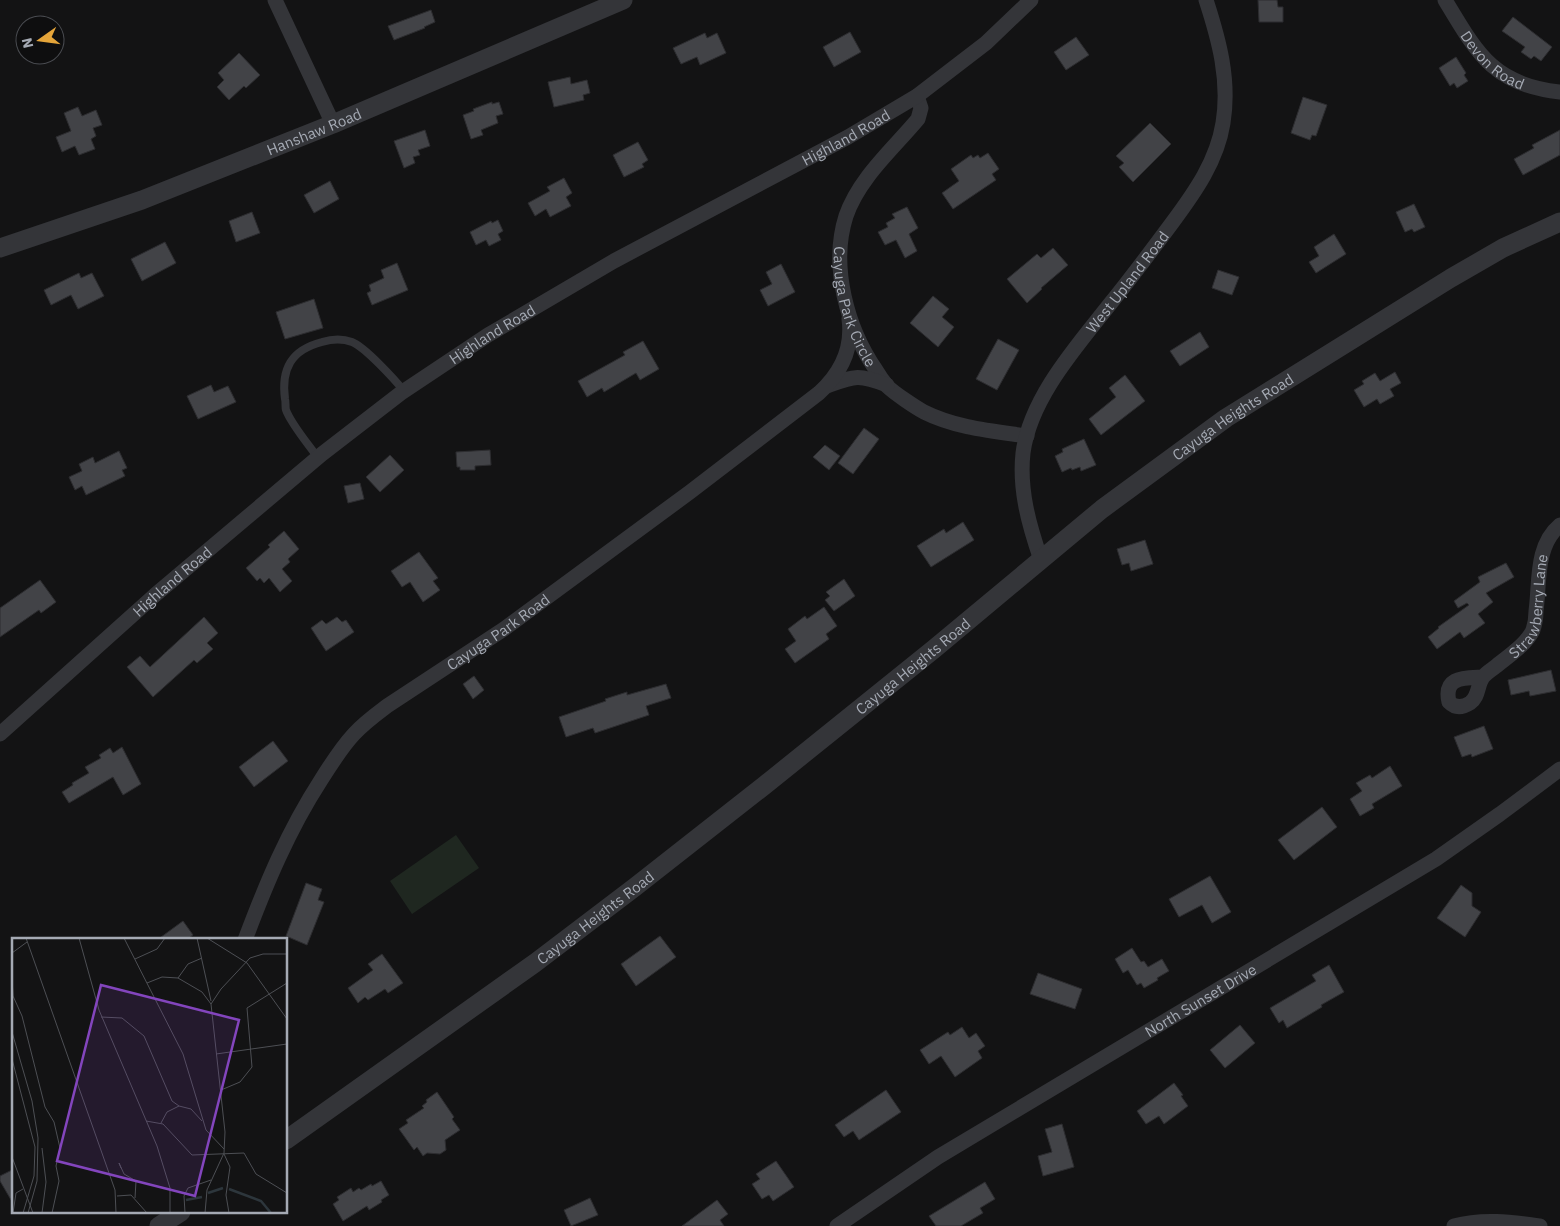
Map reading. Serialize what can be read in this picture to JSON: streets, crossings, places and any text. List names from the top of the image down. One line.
{"streets":{"street":["Devon Road","Hanshaw Road","Highland Road","West Upland Road","Cayuga Park Circle","Cayuga Heights Road","Strawberry Lane","Cayuga Park Road","North Sunset Drive"]},"crossings":[["Highland Road","Cayuga Park Circle"],["West Upland Road","Cayuga Park Circle"],["West Upland Road","Cayuga Heights Road"],["Cayuga Park Circle","Cayuga Park Road"]],"north":"left"}
